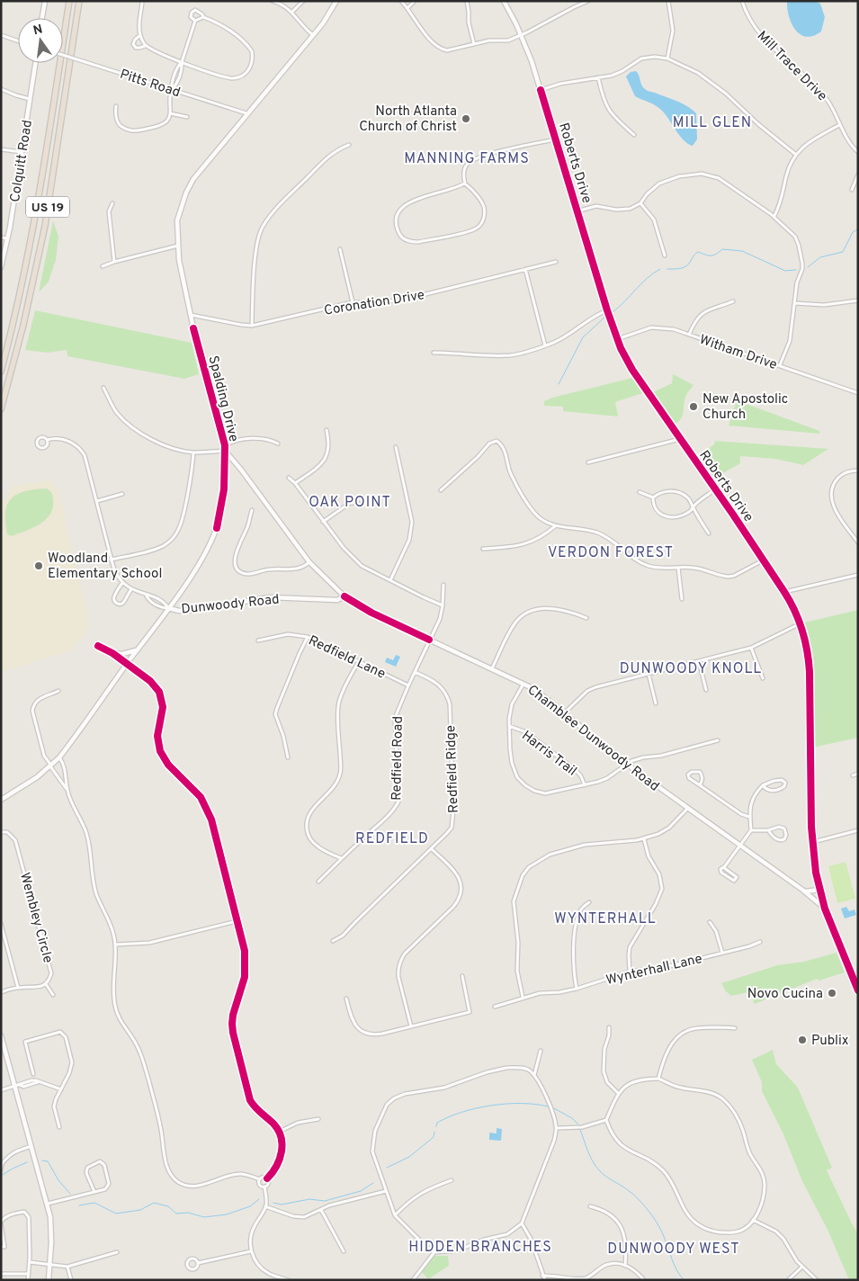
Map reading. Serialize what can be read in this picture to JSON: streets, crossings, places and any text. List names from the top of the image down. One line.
{"streets":{"highway":["US 19"],"street":["Mill Trace Drive","Pitts Road","Colquitt Road","Roberts Drive","Coronation Drive","Witham Drive","Spalding Drive","Dunwoody Road","Redfield Lane","Chamblee Dunwoody Road","Harris Trail","Redfield Road","Redfield Ridge","Wembley Circle","Wynterhall Lane"]},"crossings":[["Pitts Road","Spalding Drive"],["Roberts Drive","Witham Drive"],["Roberts Drive","Chamblee Dunwoody Road"],["Coronation Drive","Spalding Drive"],["Spalding Drive","Dunwoody Road"],["Spalding Drive","Chamblee Dunwoody Road"],["Dunwoody Road","Chamblee Dunwoody Road"],["Redfield Lane","Redfield Road"],["Chamblee Dunwoody Road","Redfield Road"],["Redfield Road","Redfield Ridge"]],"districts":["MILL GLEN","MANNING FARMS","OAK POINT","VERDON FOREST","DUNWOODY KNOLL","REDFIELD","WYNTERHALL","HIDDEN BRANCHES","DUNWOODY WEST"],"places":["North Atlanta Church of Christ","New Apostolic Church","Woodland Elementary School","Novo Cucina","Publix"],"north":"top"}
